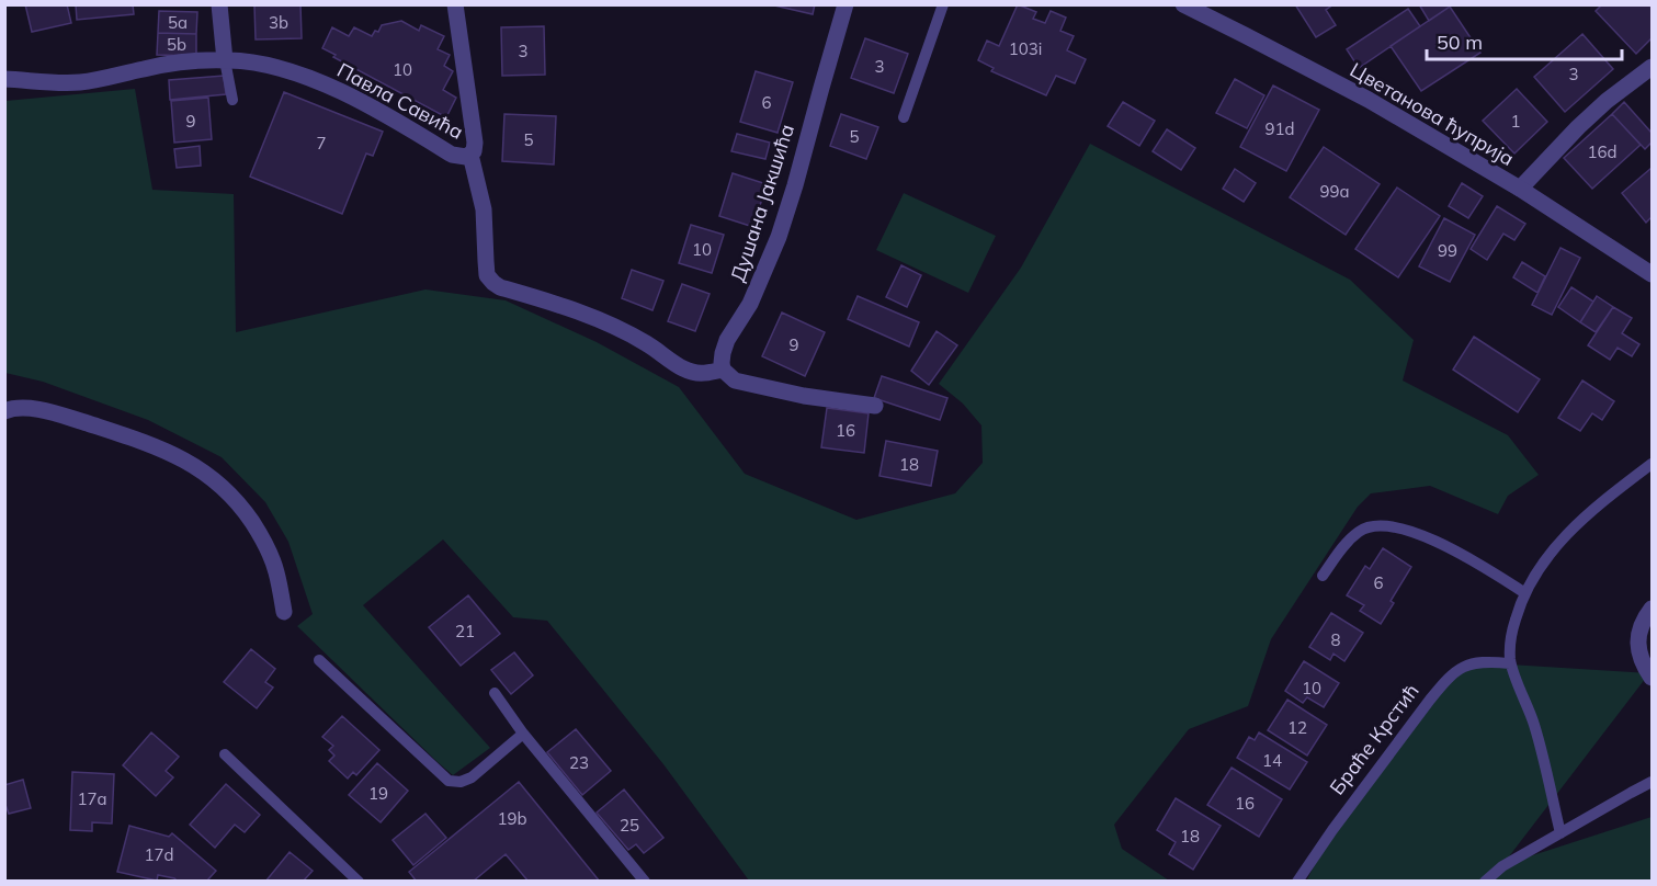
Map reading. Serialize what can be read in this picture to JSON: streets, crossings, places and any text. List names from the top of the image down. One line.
{"streets":{"street":["Павла Савића","Цветанова ћуприја","Душана Јакшића"],"lane":["Браће Крстић"]},"house_numbers":["5a","3b","5b","103i","3","3","10","3","6","9","1","91d","5","5","7","16d","99a","10","99","9","16","18","6","21","8","10","12","14","23","19","17a","16","19b","25","18","17d"],"scale_bar":"50 m"}
